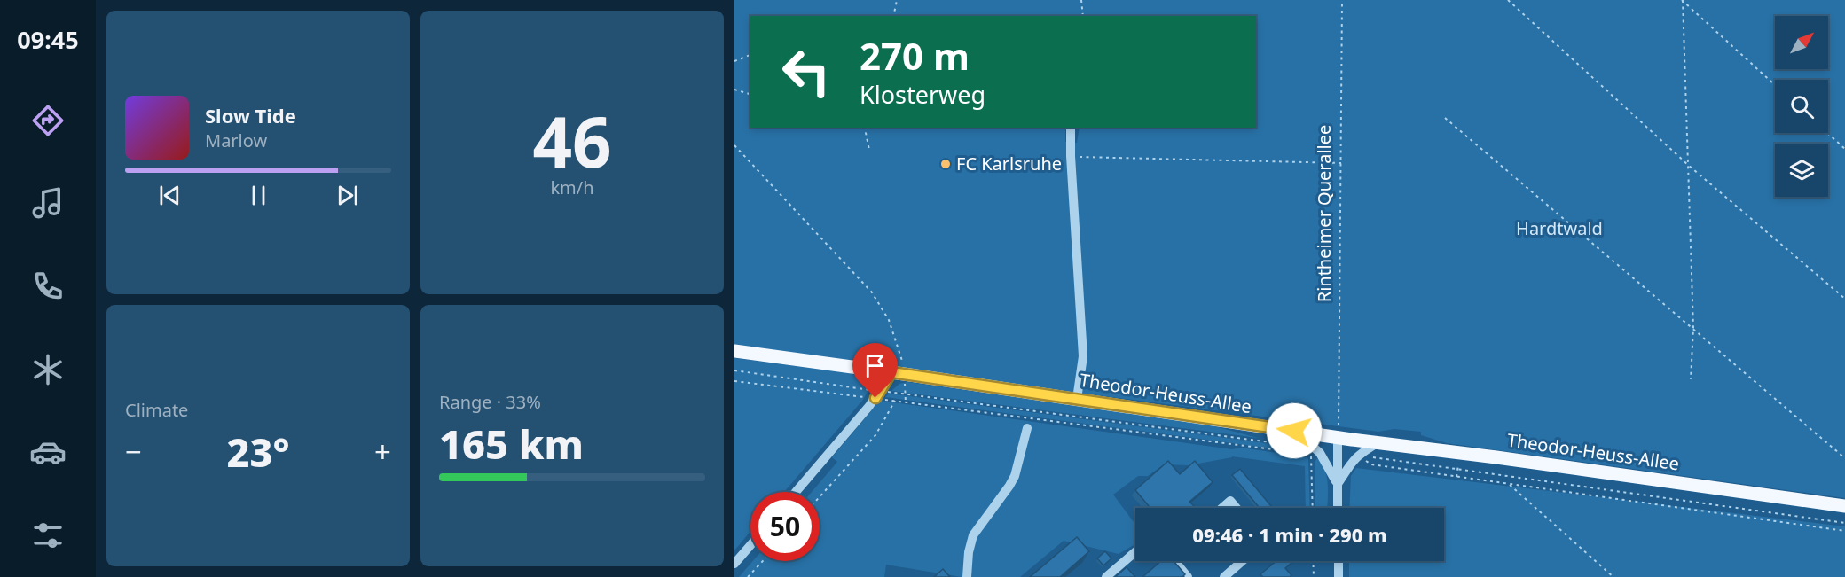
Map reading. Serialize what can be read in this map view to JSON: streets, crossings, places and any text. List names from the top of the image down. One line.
{"streets":{"main road":["Theodor-Heuss-Allee"],"path":["Rintheimer Querallee"]},"crossings":[["Rintheimer Querallee","Theodor-Heuss-Allee"]],"parks":["Hardtwald"],"places":["FC Karlsruhe"],"north":"top right","page":{"tabs":"09:45","tile":[["46","km/h"],"Climate",["Range · 33%","165 km"]],"turn":["270 m","Klosterweg"],"song":["Slow Tide","Marlow"],"heat":["−","23°","+"],"limit":"50","trip":"09:46 · 1 min · 290 m"}}
